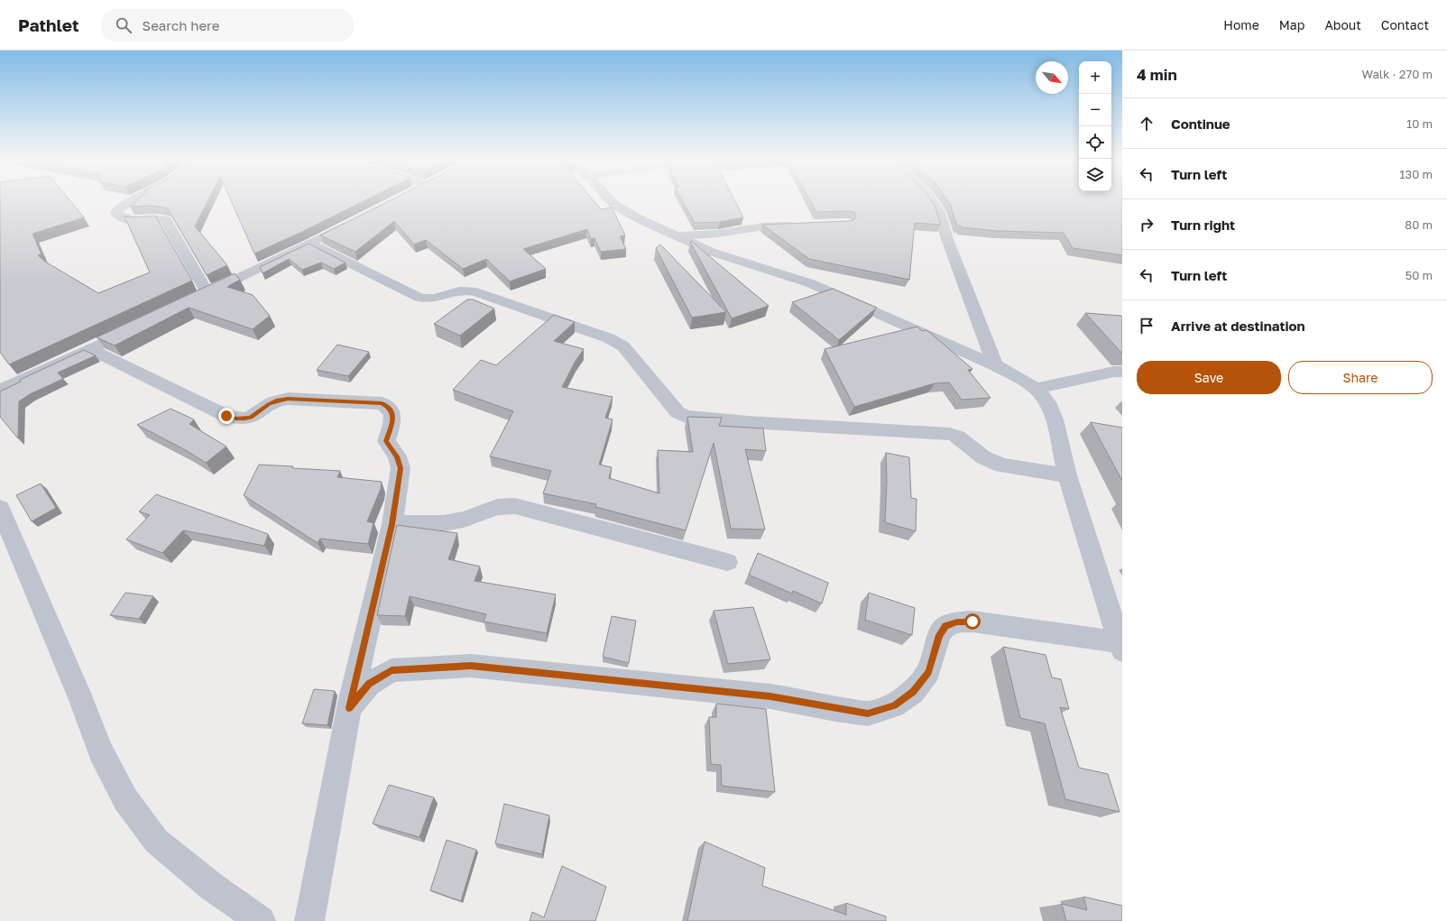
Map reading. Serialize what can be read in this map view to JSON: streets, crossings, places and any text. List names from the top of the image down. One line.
{"north":"bottom right","page":{"header":"Pathlet","search":"Search here","nav":["Home","Map","About","Contact"],"heading":["4 min","Walk · 270 m"],"map_buttons":["+","−"],"list":[["Continue","10 m"],["Turn left","130 m"],["Turn right","80 m"],["Turn left","50 m"],"Arrive at destination"],"buttons":["Save","Share"]}}
